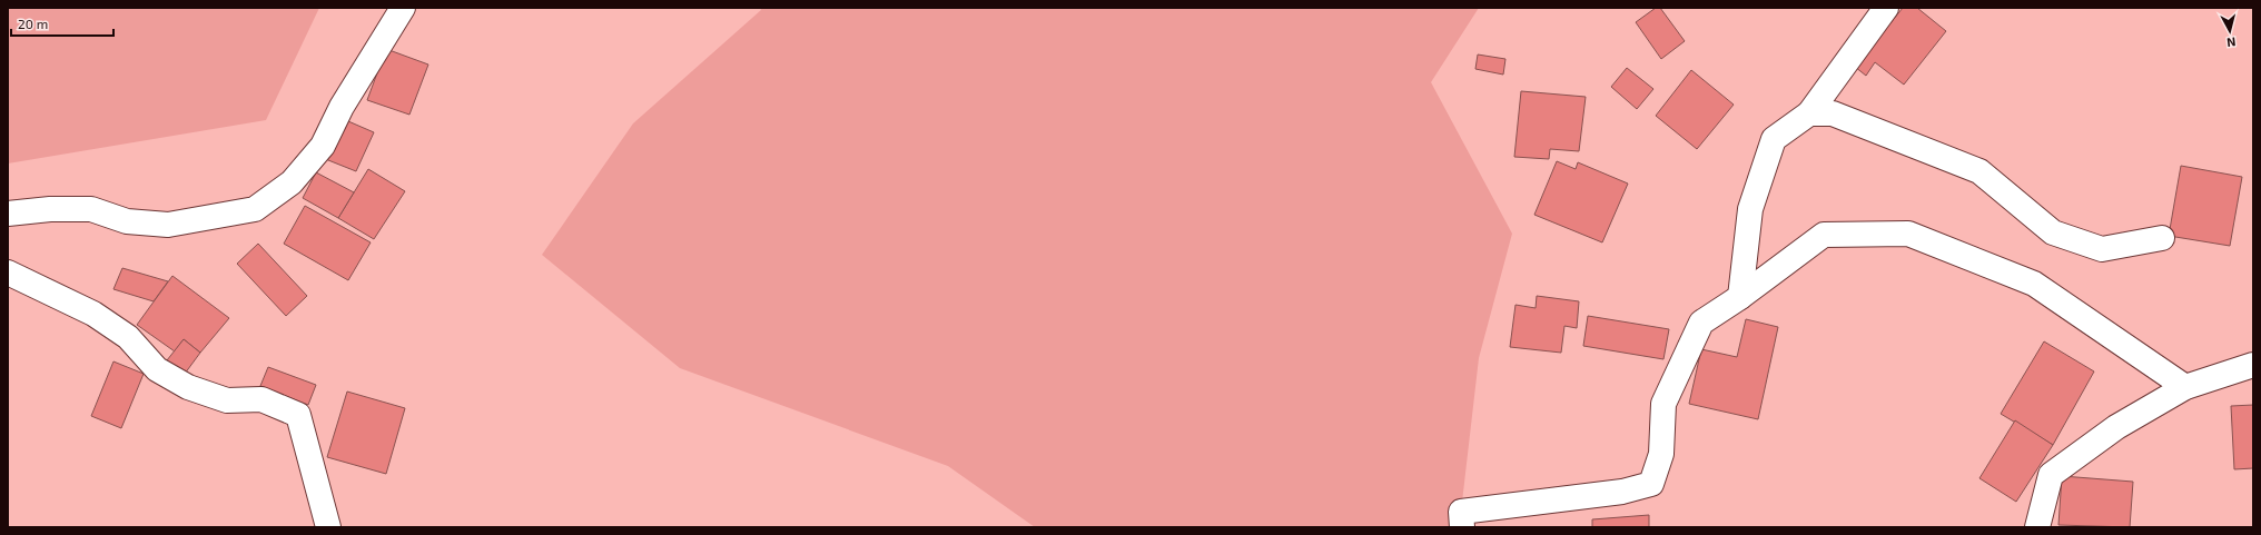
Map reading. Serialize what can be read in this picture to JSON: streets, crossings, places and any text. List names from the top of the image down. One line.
{"scale_bar":"20 m","north":"bottom"}
